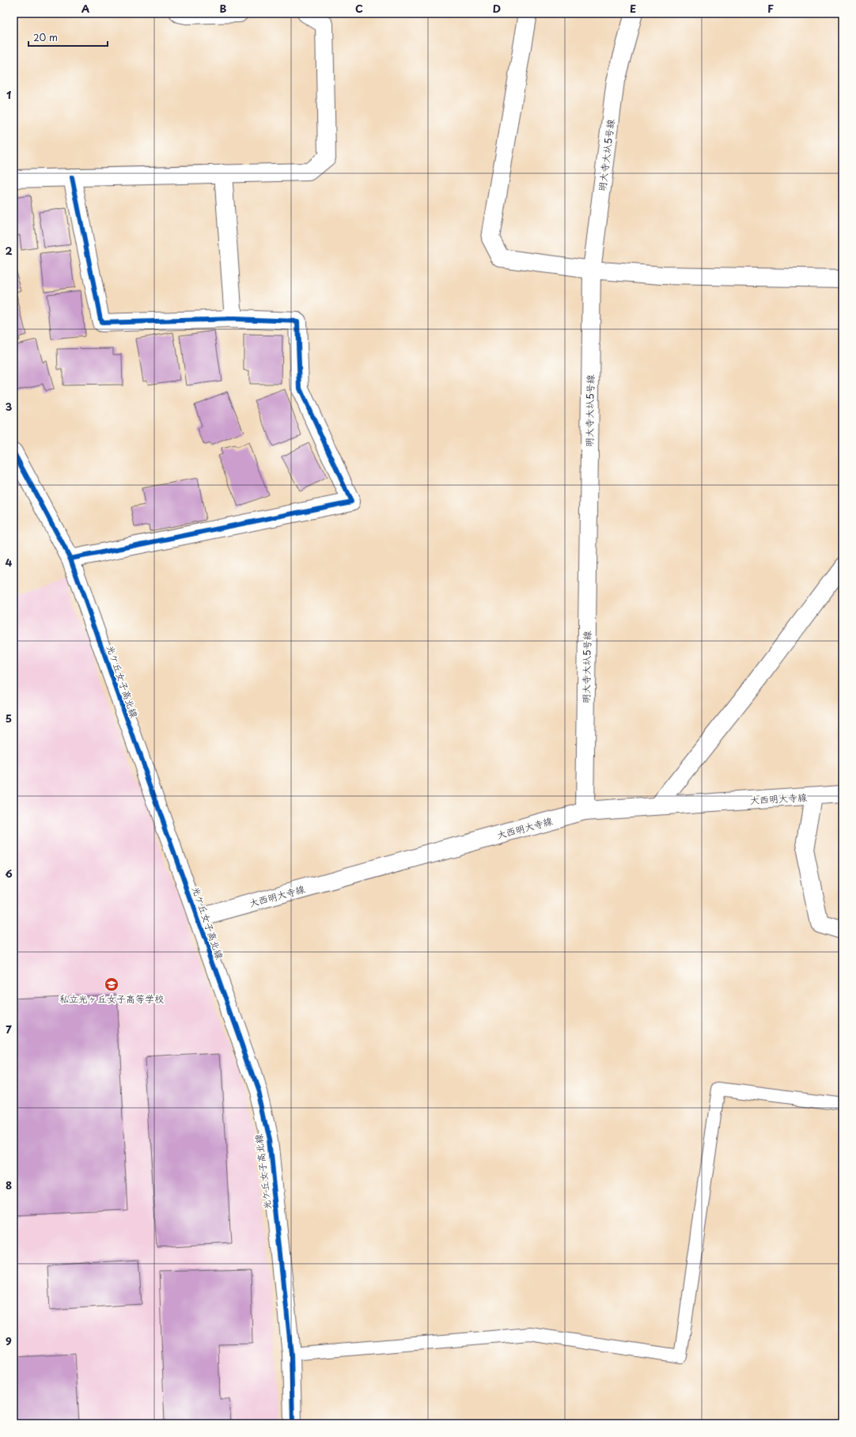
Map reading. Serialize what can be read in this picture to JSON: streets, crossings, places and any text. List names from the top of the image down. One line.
{"streets":{"street":["明大寺大圦5号線","光ケ丘女子高北線","大西明大寺線"]},"crossings":[["明大寺大圦5号線","大西明大寺線"],["光ケ丘女子高北線","大西明大寺線"]],"places":{"school or university":["私立光ヶ丘女子高等学校"]},"scale_bar":"20 m","grid":{"columns":["A","B","C","D","E","F"],"rows":["1","2","3","4","5","6","7","8","9"]}}
